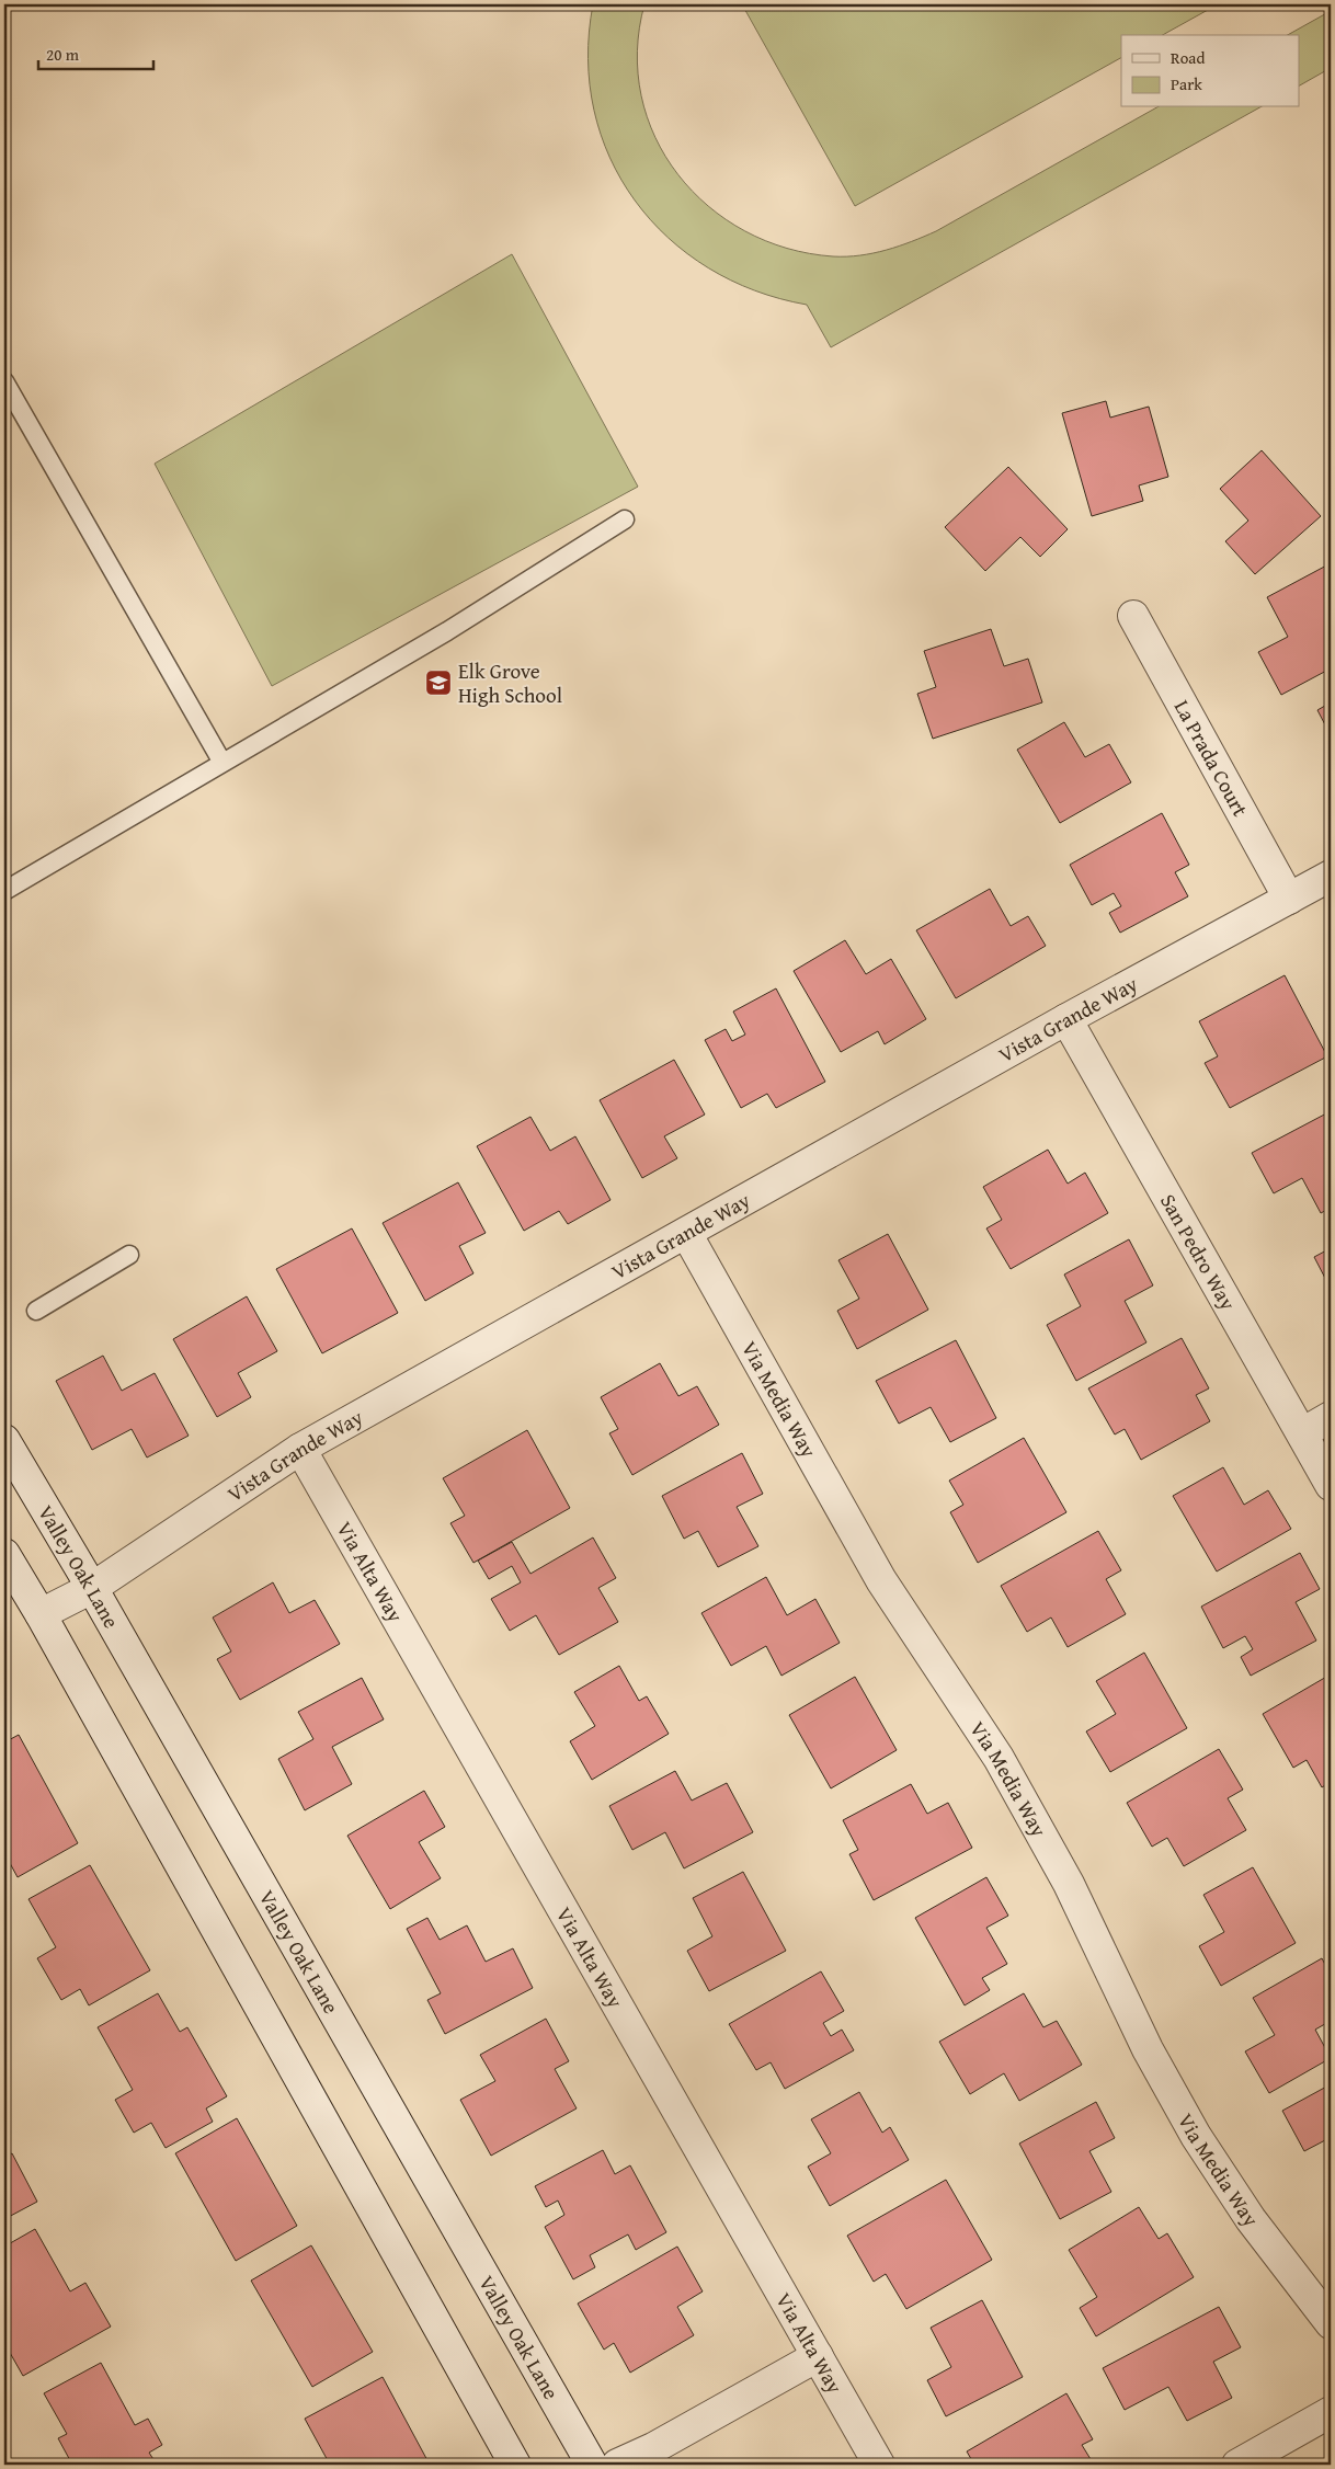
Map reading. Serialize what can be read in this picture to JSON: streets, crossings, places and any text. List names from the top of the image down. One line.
{"streets":{"street":["La Prada Court","Vista Grande Way","San Pedro Way","Via Media Way","Valley Oak Lane","Via Alta Way"]},"crossings":[["La Prada Court","Vista Grande Way"],["Vista Grande Way","San Pedro Way"],["Vista Grande Way","Via Media Way"],["Vista Grande Way","Valley Oak Lane"],["Vista Grande Way","Via Alta Way"]],"places":{"school or university":["Elk Grove High School"]},"legend":["Road","Park"],"scale_bar":"20 m"}
